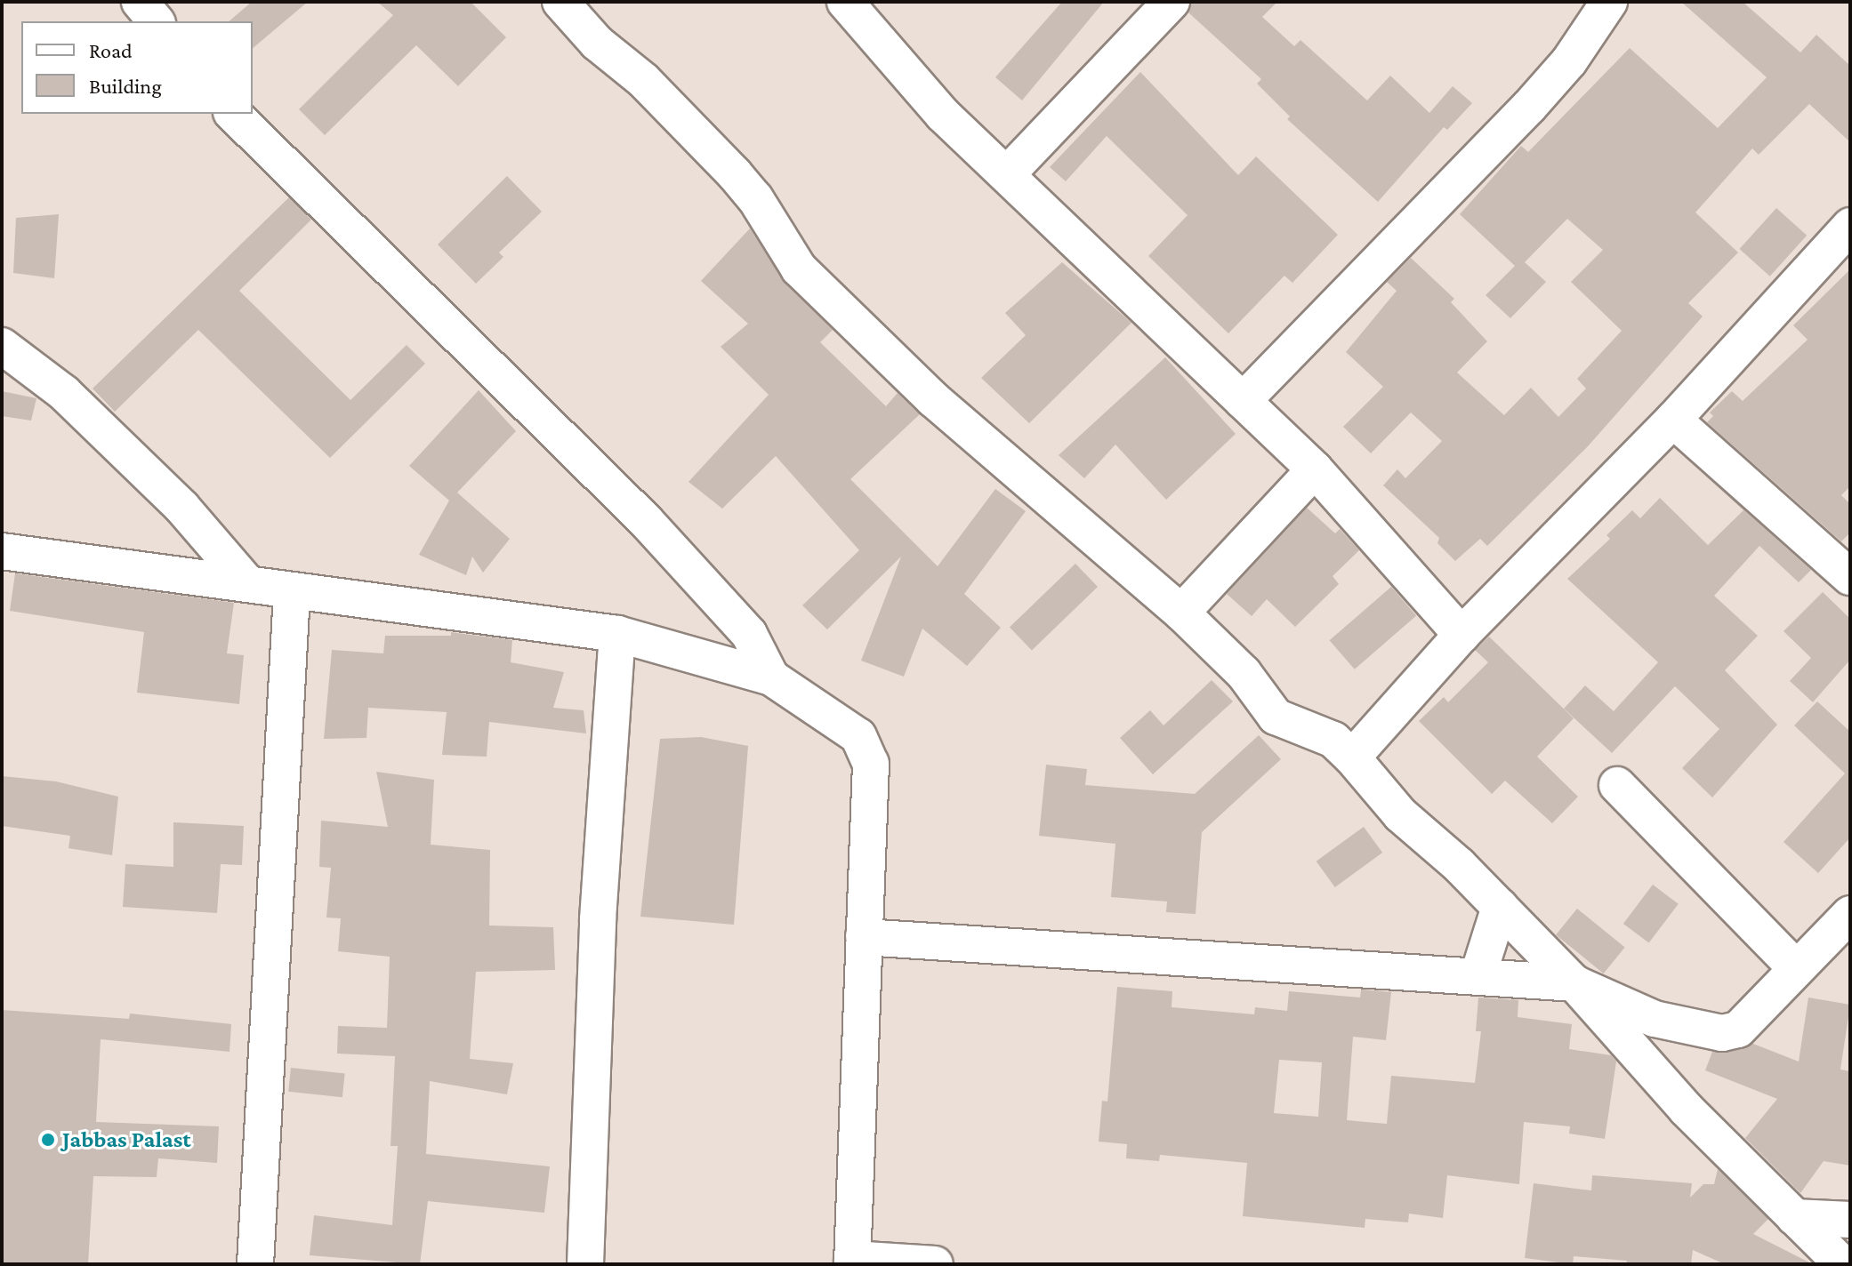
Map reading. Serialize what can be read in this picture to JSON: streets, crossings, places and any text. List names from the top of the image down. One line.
{"places":["Jabbas Palast"],"legend":["Road","Building"]}
